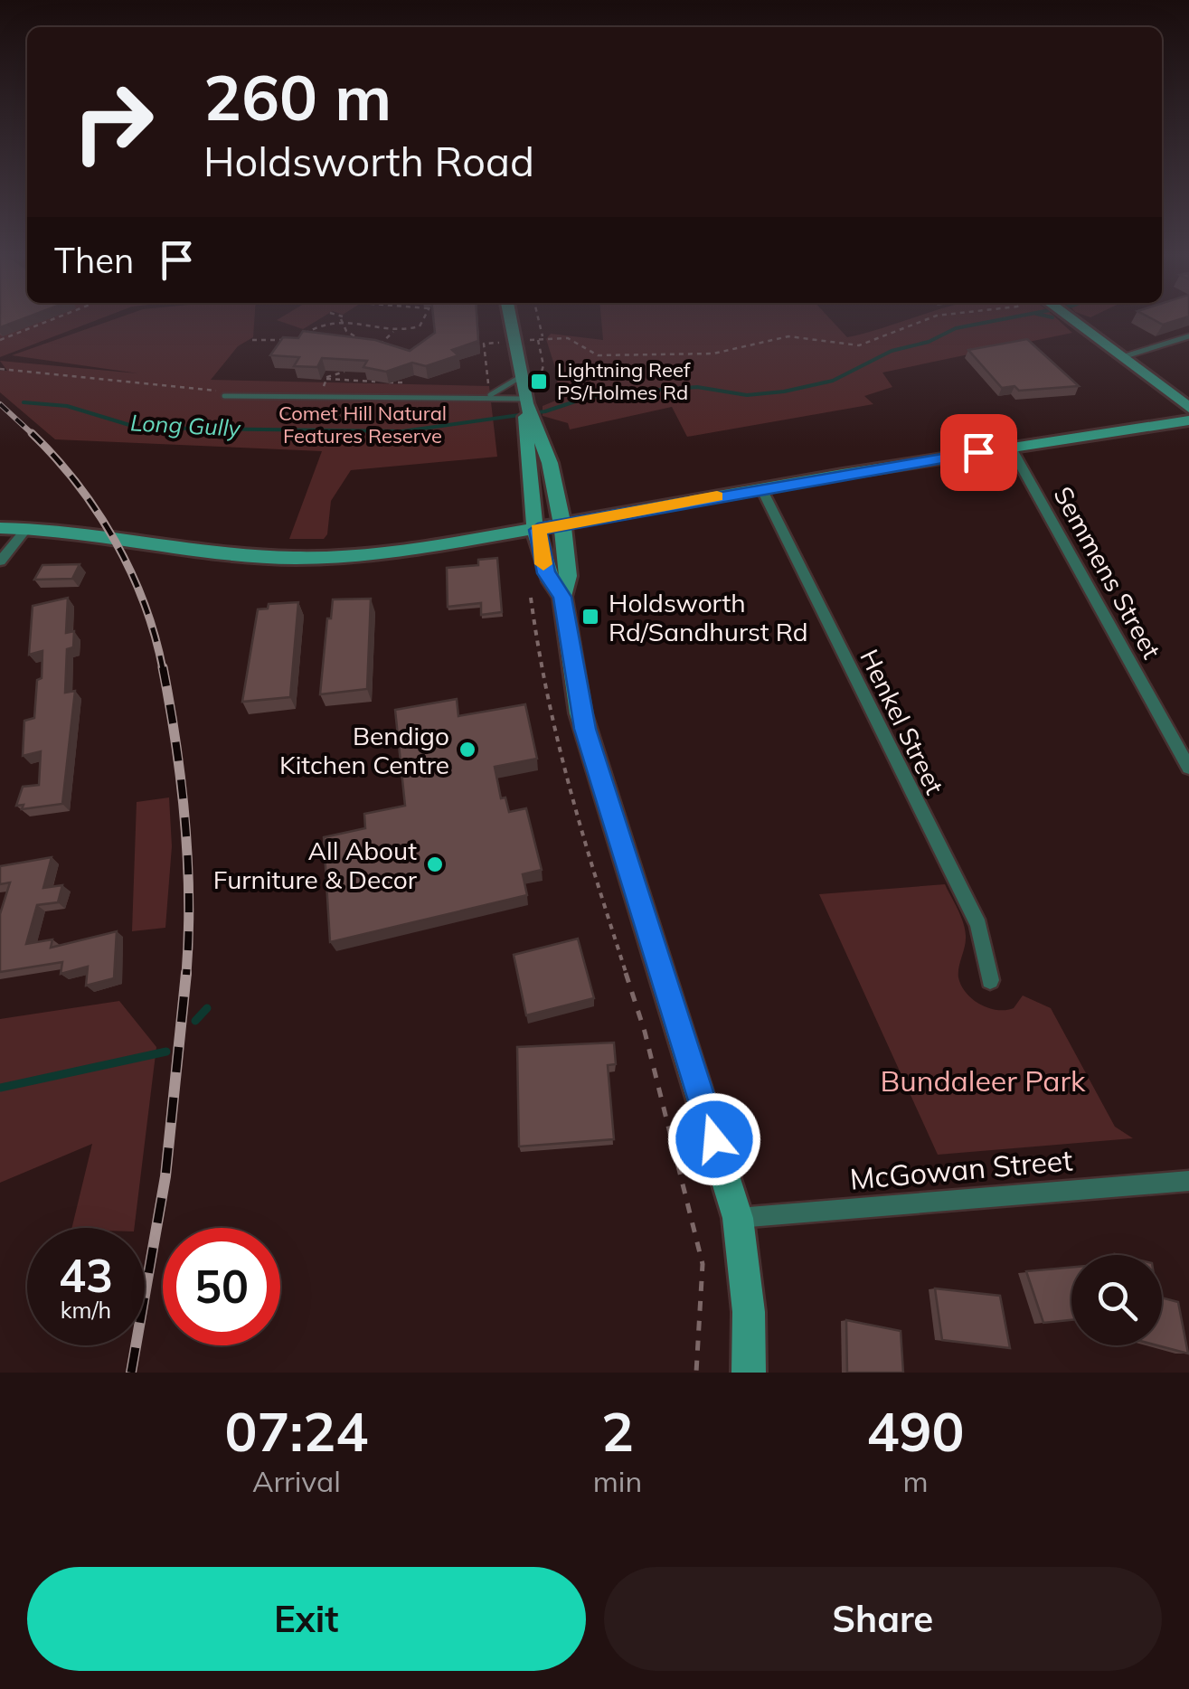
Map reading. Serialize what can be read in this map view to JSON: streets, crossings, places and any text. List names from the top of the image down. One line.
{"streets":{"street":["Semmens Street","Henkel Street","McGowan Street"]},"water":["Long Gully"],"parks":["Comet Hill Natural Features Reserve","Bundaleer Park"],"places":{"transit":["Lightning Reef PS/Holmes Rd","Holdsworth Rd/Sandhurst Rd"],"other":["Bendigo Kitchen Centre","All About Furniture & Decor"]},"page":{"turn":["260 m","Holdsworth Road"],"then":"Then","speed":"43 km/h","limit":"50","eta":["07:24","Arrival","2","min","490","m"],"buttons":["Exit","Share"]}}
